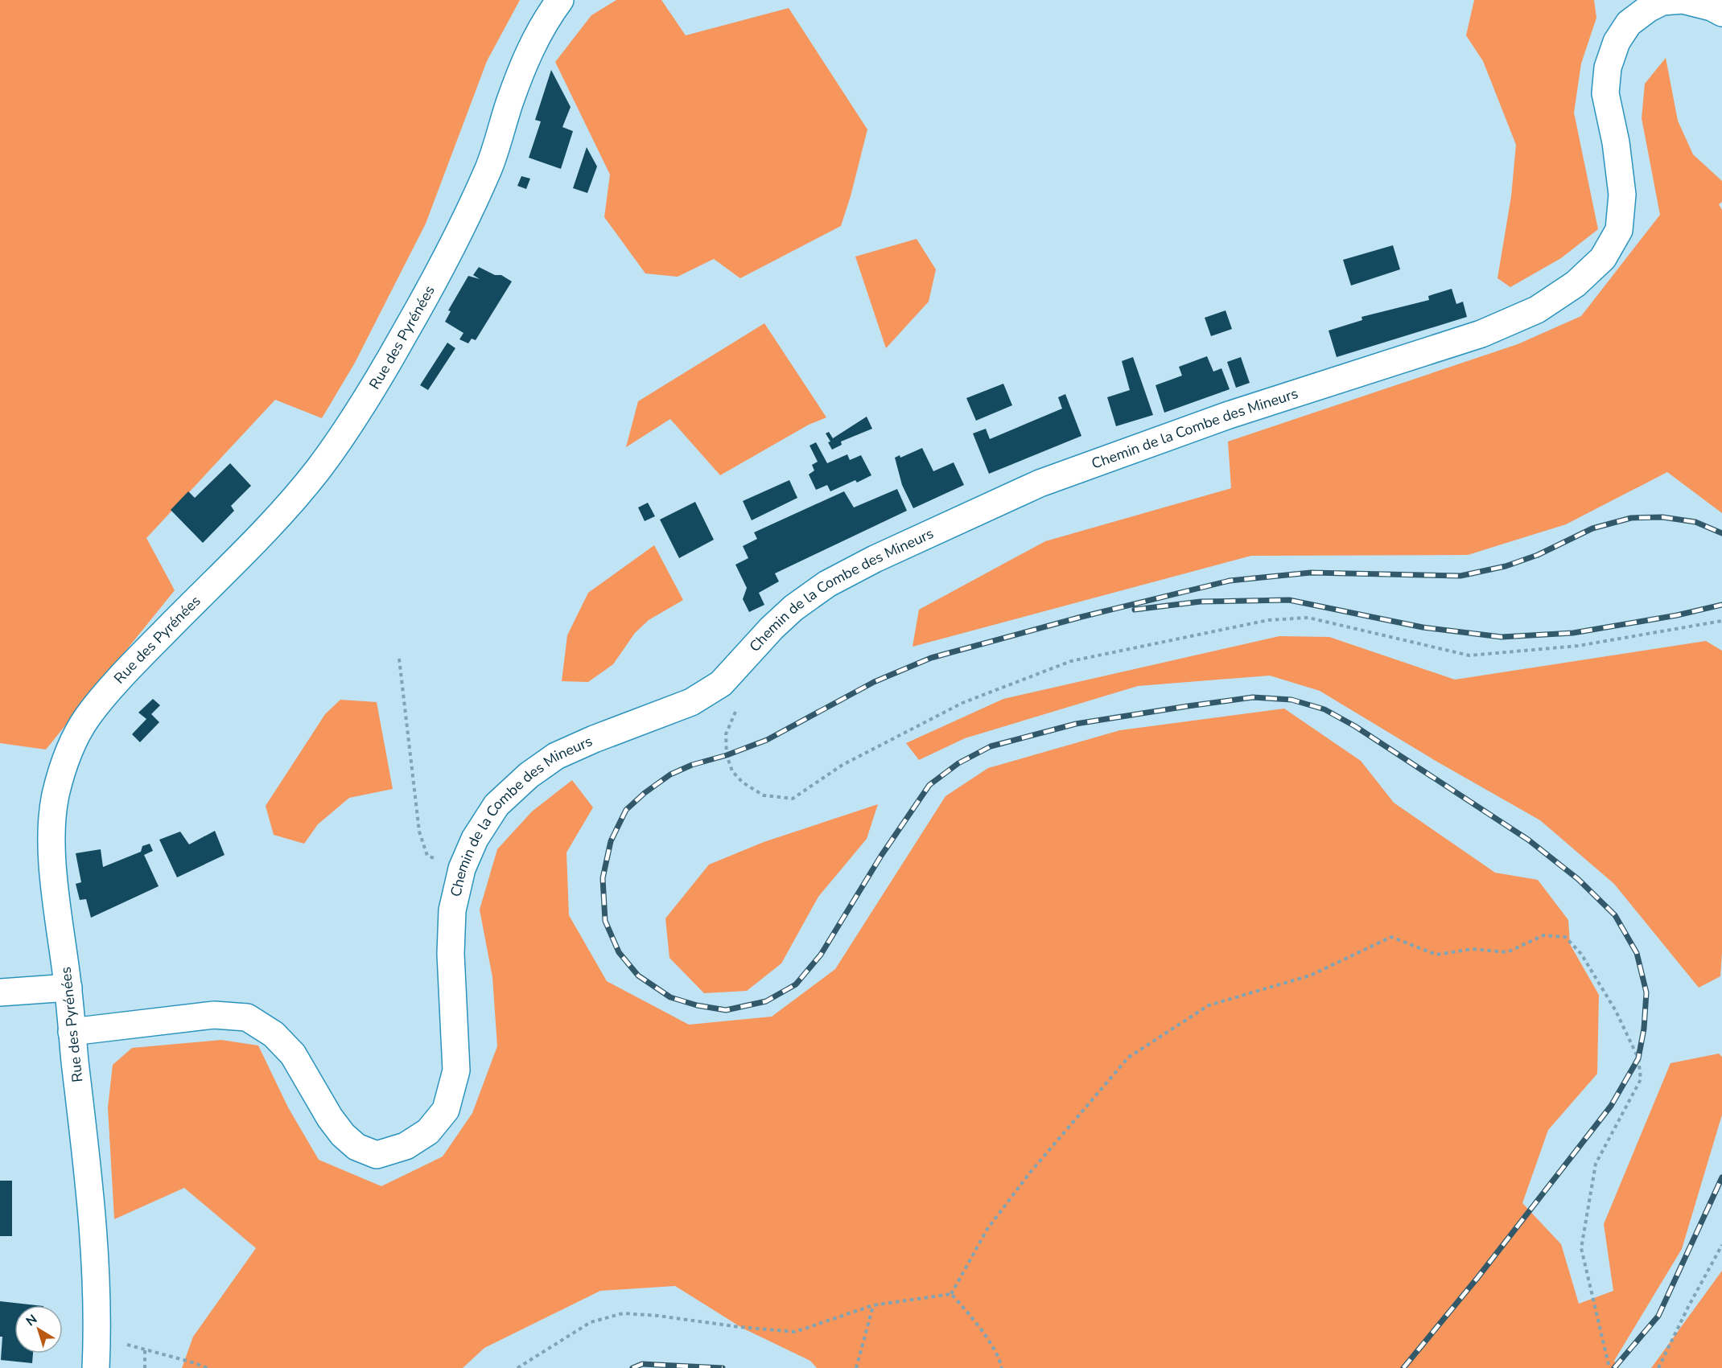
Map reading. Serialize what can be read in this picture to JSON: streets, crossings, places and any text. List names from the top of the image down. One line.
{"streets":{"street":["Rue des Pyrénées","Chemin de la Combe des Mineurs"]},"crossings":[["Rue des Pyrénées","Chemin de la Combe des Mineurs"]],"north":"top left"}
